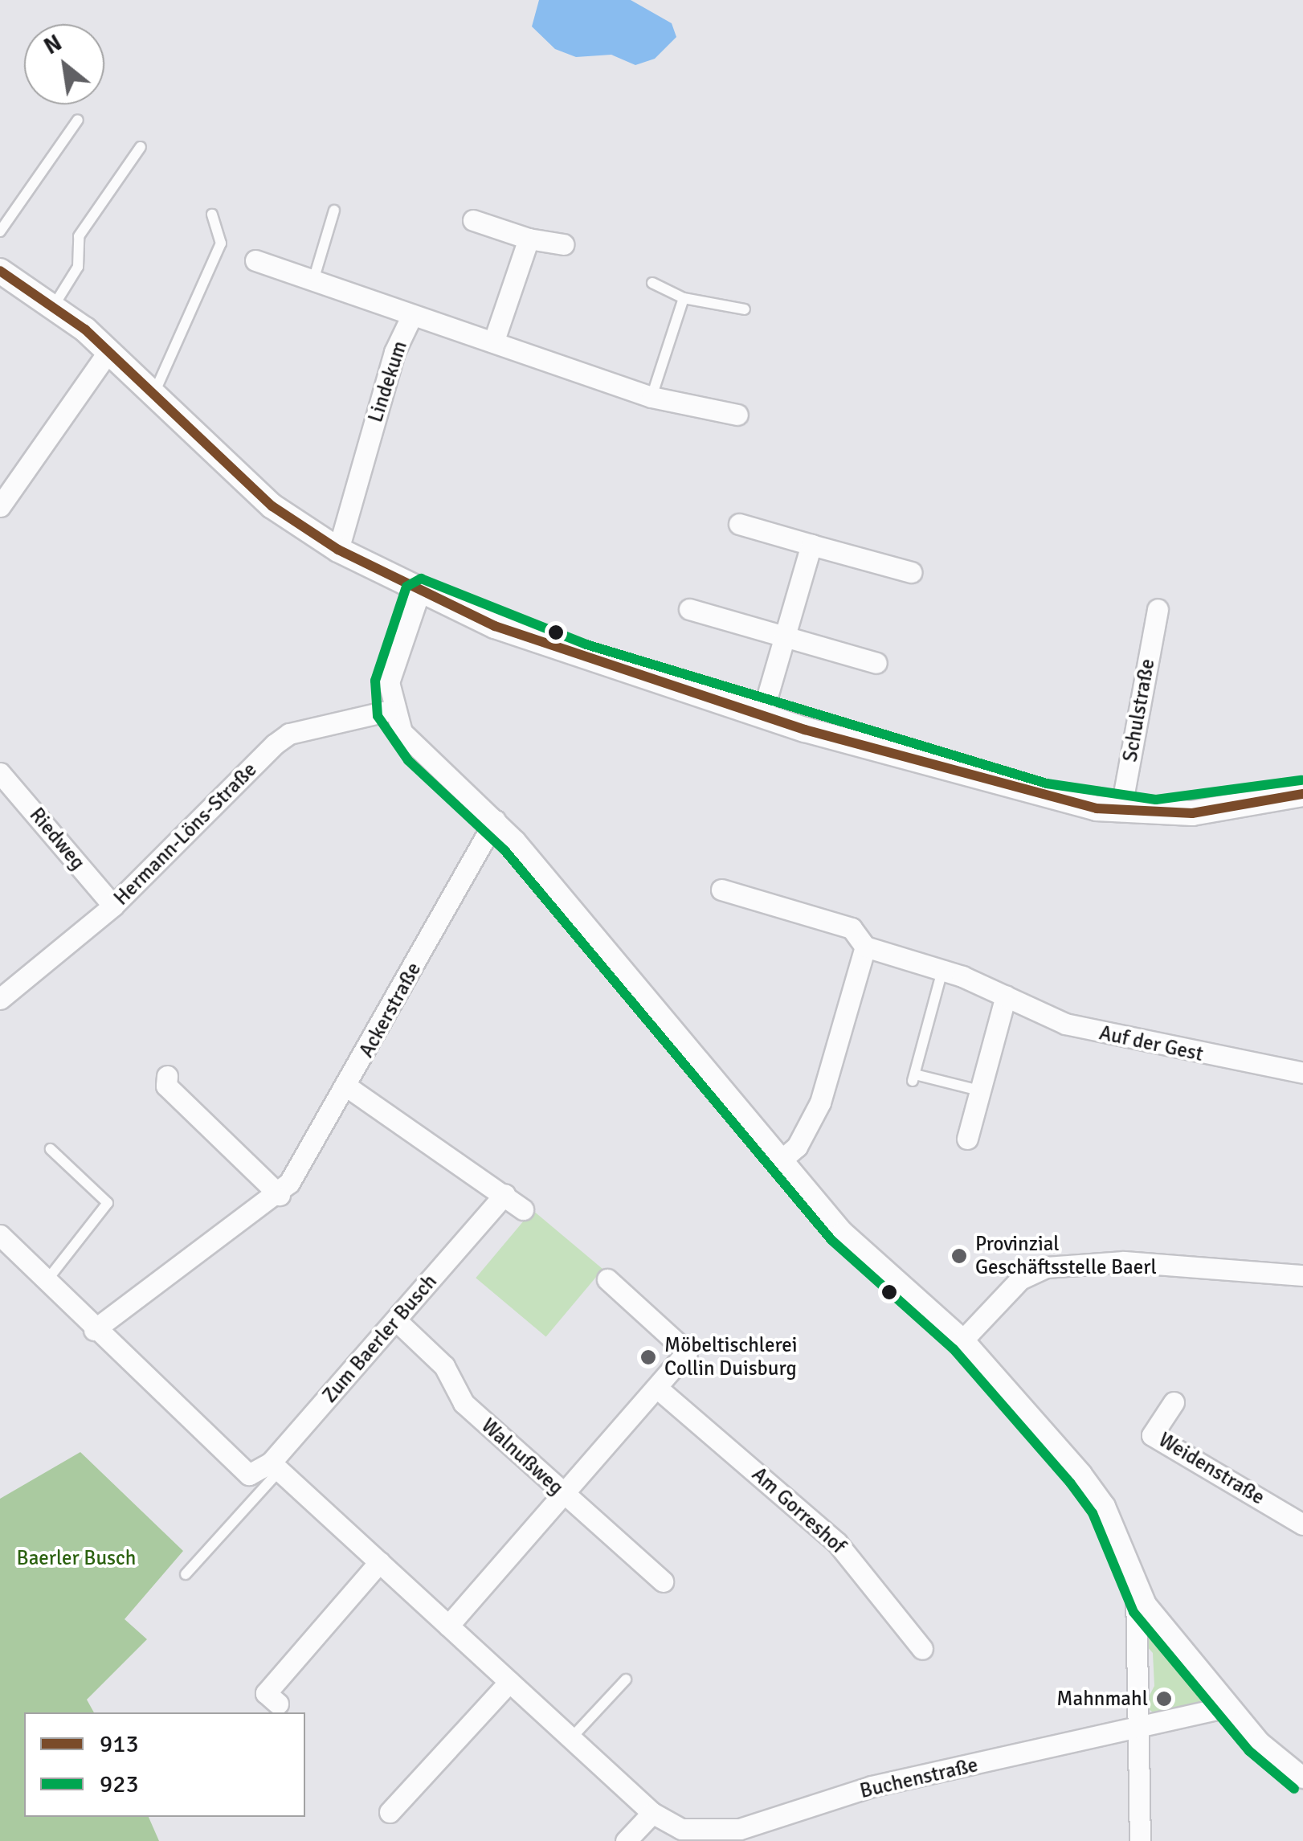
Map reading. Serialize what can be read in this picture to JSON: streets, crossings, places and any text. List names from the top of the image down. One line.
{"streets":{"street":["Lindekum","Schulstraße","Hermann-Löns-Straße","Riedweg","Ackerstraße","Auf der Gest","Zum Baerler Busch","Walnußweg","Weidenstraße","Am Gorreshof","Buchenstraße"]},"crossings":[["Hermann-Löns-Straße","Riedweg"],["Ackerstraße","Zum Baerler Busch"],["Zum Baerler Busch","Walnußweg"],["Zum Baerler Busch","Buchenstraße"]],"parks":["Baerler Busch"],"places":["Provinzial Geschäftsstelle Baerl","Möbeltischlerei Collin Duisburg","Mahnmahl"],"lines":["transit line 913","transit line 923"],"legend":["913","923"],"north":"top left"}
